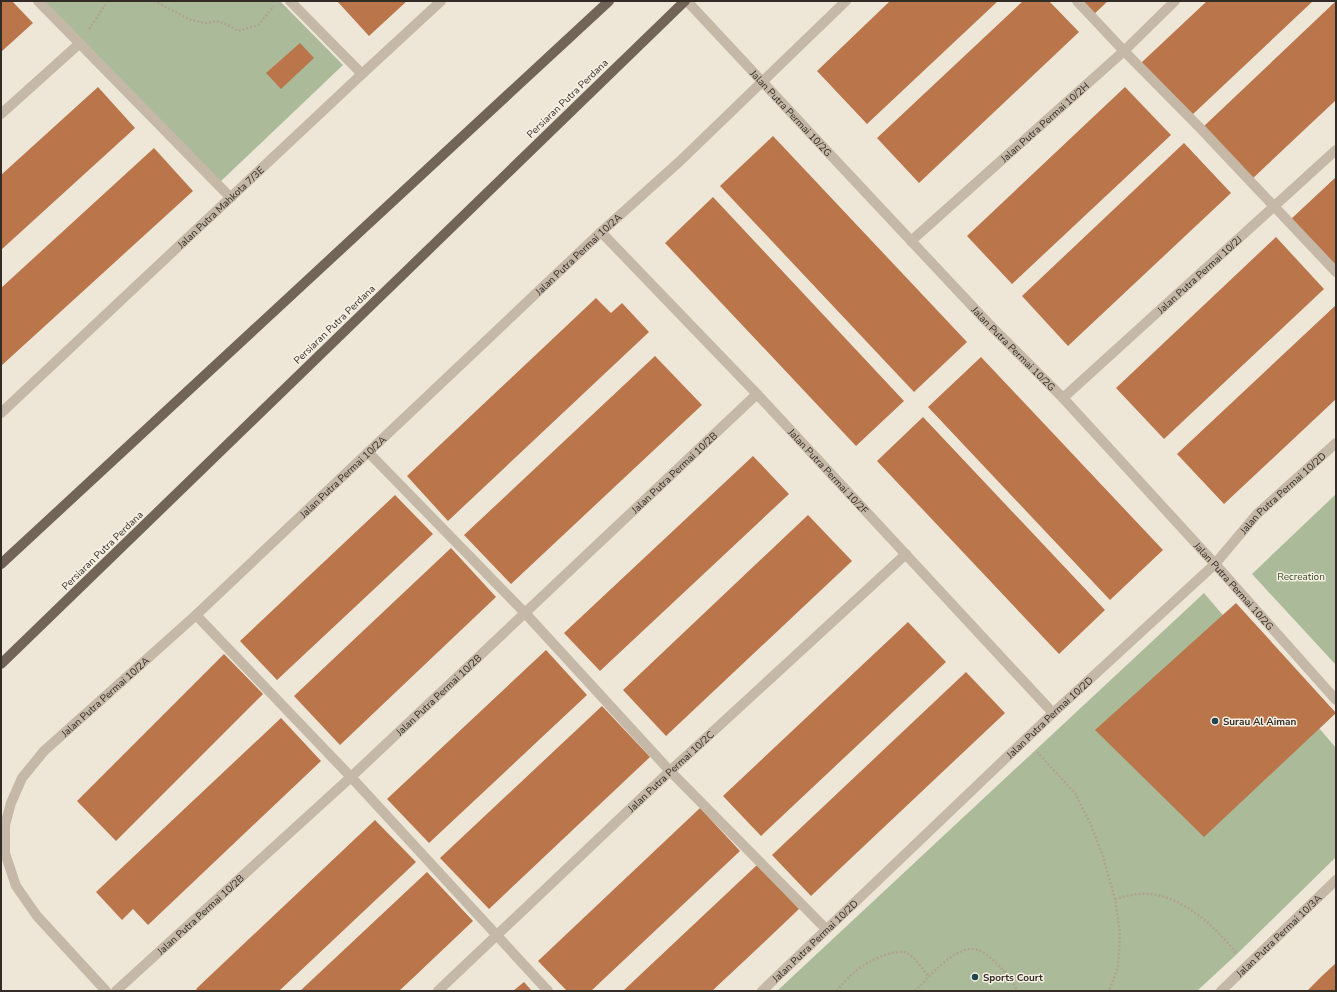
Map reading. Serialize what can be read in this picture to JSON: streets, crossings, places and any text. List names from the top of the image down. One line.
{"streets":{"main road":["Persiaran Putra Perdana"],"street":["Jalan Putra Permai 10/2G","Jalan Putra Permai 10/2H","Jalan Putra Mahkota 7/3E","Jalan Putra Permai 10/2A","Jalan Putra Permai 10/2J","Jalan Putra Permai 10/2F","Jalan Putra Permai 10/2B","Jalan Putra Permai 10/2D","Jalan Putra Permai 10/2C","Jalan Putra Permai 10/3A"]},"crossings":[["Persiaran Putra Perdana","Jalan Putra Permai 10/2G"],["Jalan Putra Permai 10/2G","Jalan Putra Permai 10/2H"],["Jalan Putra Permai 10/2G","Jalan Putra Permai 10/2A"],["Jalan Putra Permai 10/2G","Jalan Putra Permai 10/2J"],["Jalan Putra Permai 10/2G","Jalan Putra Permai 10/2D"],["Jalan Putra Permai 10/2A","Jalan Putra Permai 10/2F"],["Jalan Putra Permai 10/2F","Jalan Putra Permai 10/2B"],["Jalan Putra Permai 10/2F","Jalan Putra Permai 10/2D"],["Jalan Putra Permai 10/2F","Jalan Putra Permai 10/2C"]],"parks":["Recreation"],"places":["Surau Al Aiman","Sports Court"]}
